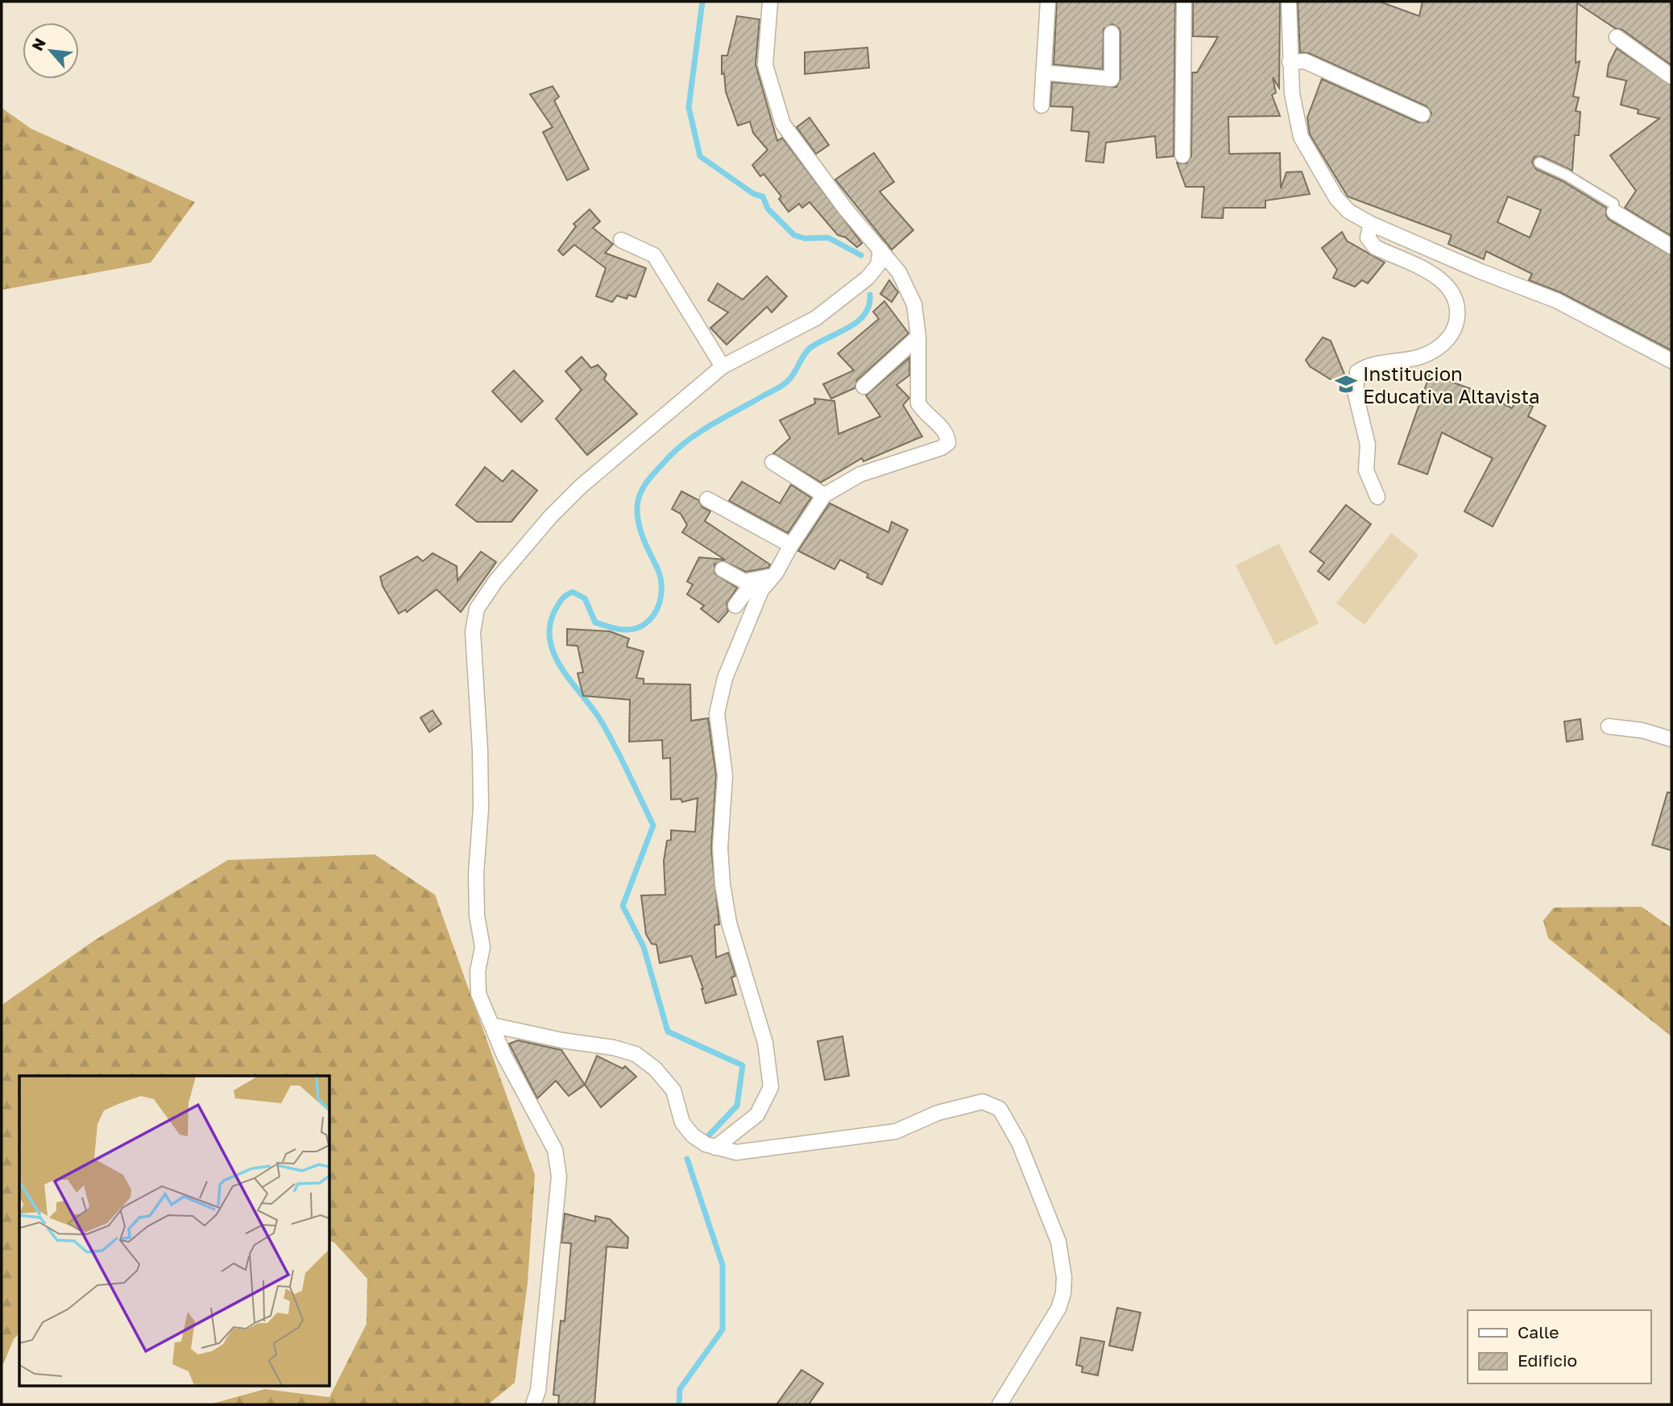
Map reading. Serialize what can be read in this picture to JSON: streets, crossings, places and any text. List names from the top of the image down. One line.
{"places":{"school or university":["Institucion Educativa Altavista"]},"legend":["Calle","Edificio"],"north":"top left"}
